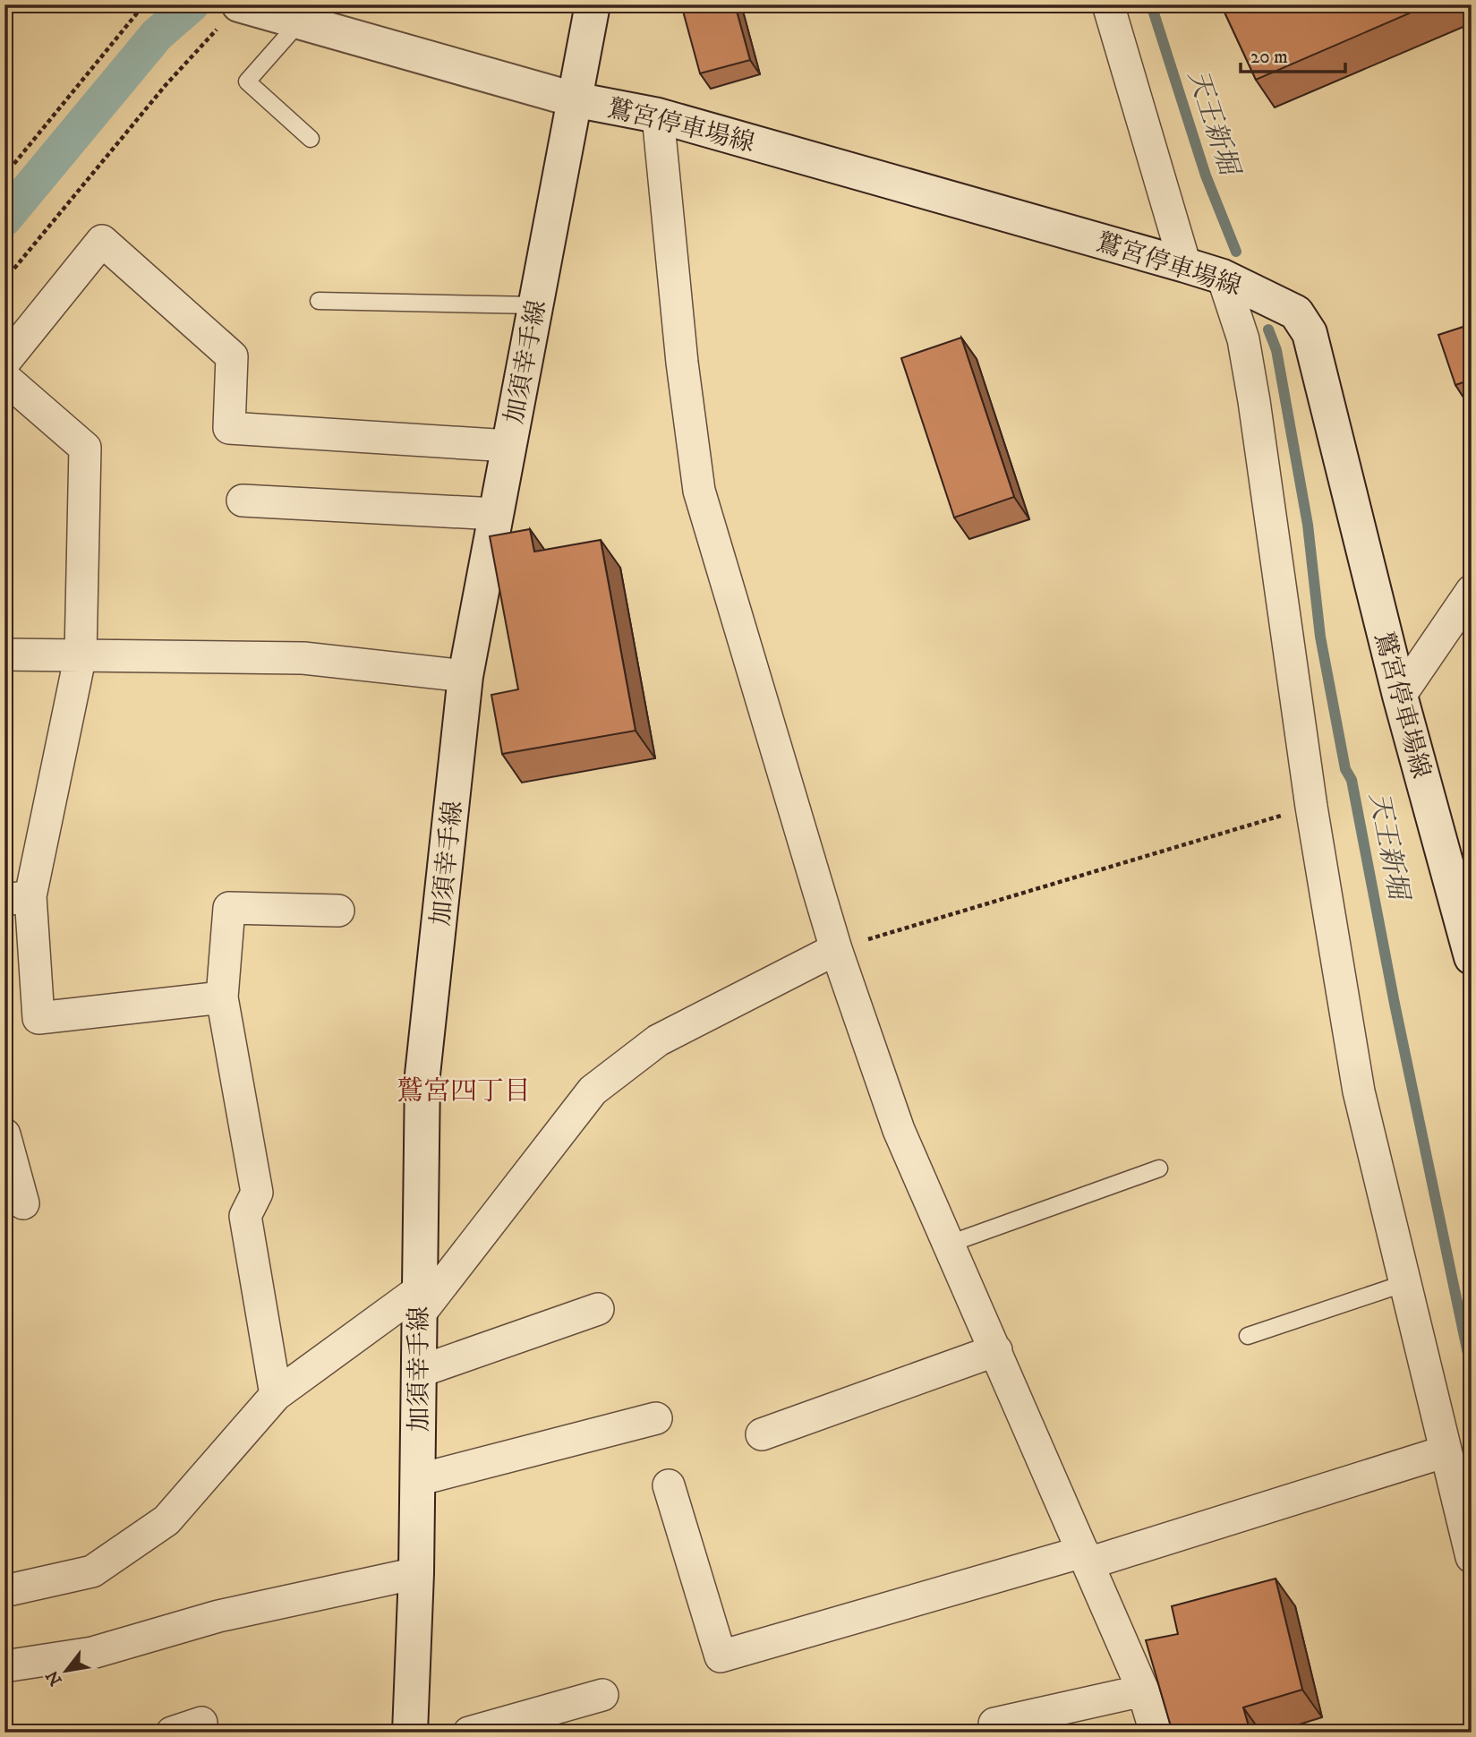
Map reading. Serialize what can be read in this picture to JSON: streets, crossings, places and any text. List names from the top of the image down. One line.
{"streets":{"main road":["鷲宮停車場線","加須幸手線"]},"crossings":[["鷲宮停車場線","加須幸手線"]],"districts":["鷲宮四丁目"],"water":["天王新堀"],"scale_bar":"20 m","north":"bottom left"}
